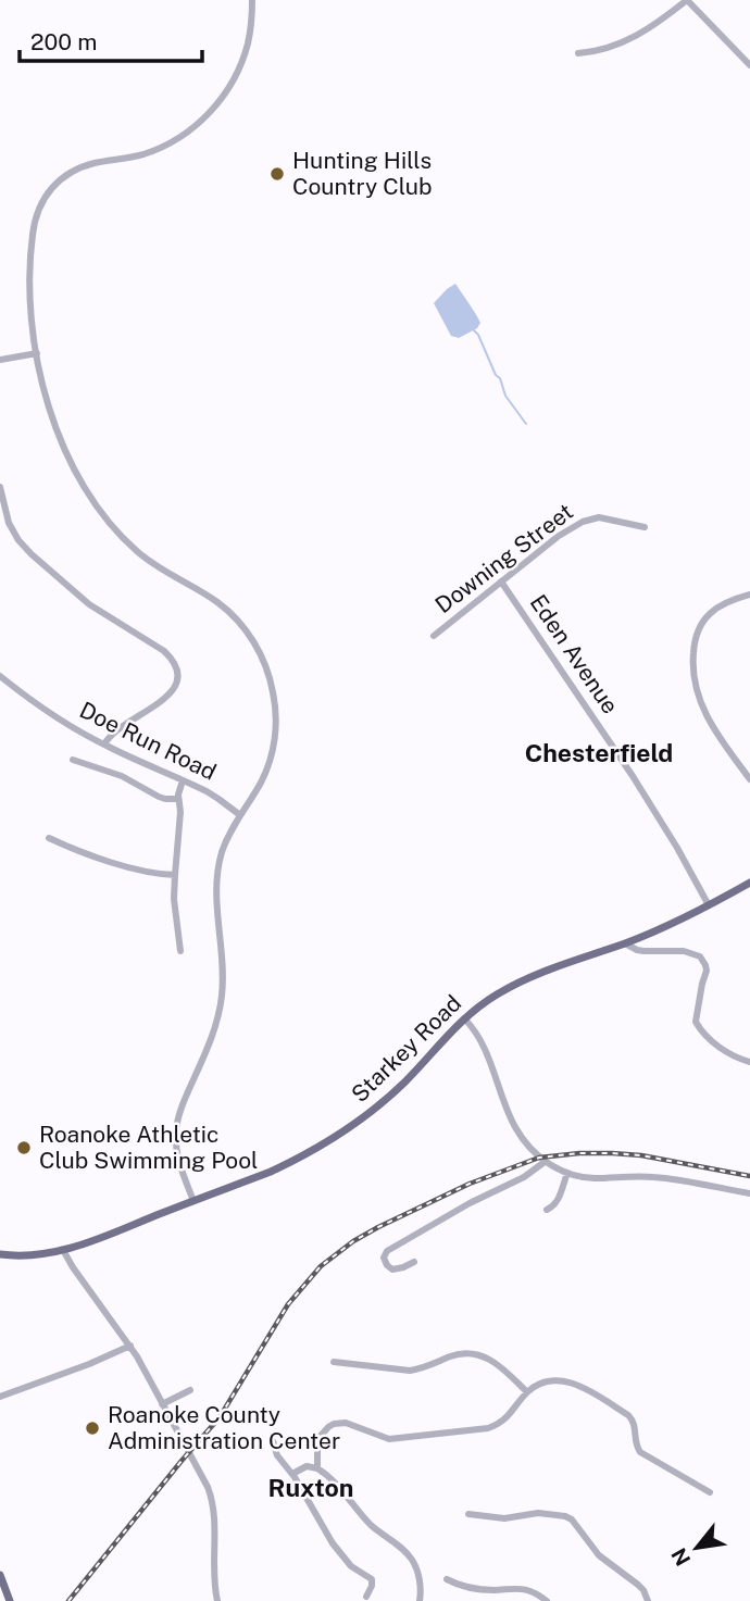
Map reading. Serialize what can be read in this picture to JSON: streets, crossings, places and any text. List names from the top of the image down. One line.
{"streets":{"main road":["Starkey Road"],"street":["Downing Street","Eden Avenue","Doe Run Road"]},"crossings":[["Downing Street","Eden Avenue"],["Eden Avenue","Starkey Road"]],"districts":["Chesterfield","Ruxton"],"places":["Hunting Hills Country Club","Roanoke Athletic Club Swimming Pool","Roanoke County Administration Center"],"scale_bar":"200 m","north":"bottom left"}
